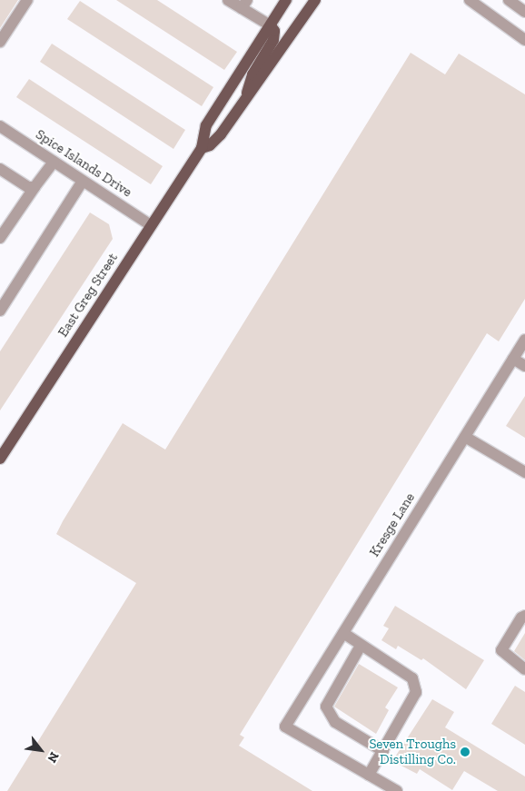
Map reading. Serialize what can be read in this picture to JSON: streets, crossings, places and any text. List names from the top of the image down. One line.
{"streets":{"main road":["East Greg Street"],"street":["Spice Islands Drive","Kresge Lane"]},"crossings":[["Spice Islands Drive","East Greg Street"]],"places":["Seven Troughs Distilling Co."],"north":"bottom right"}
